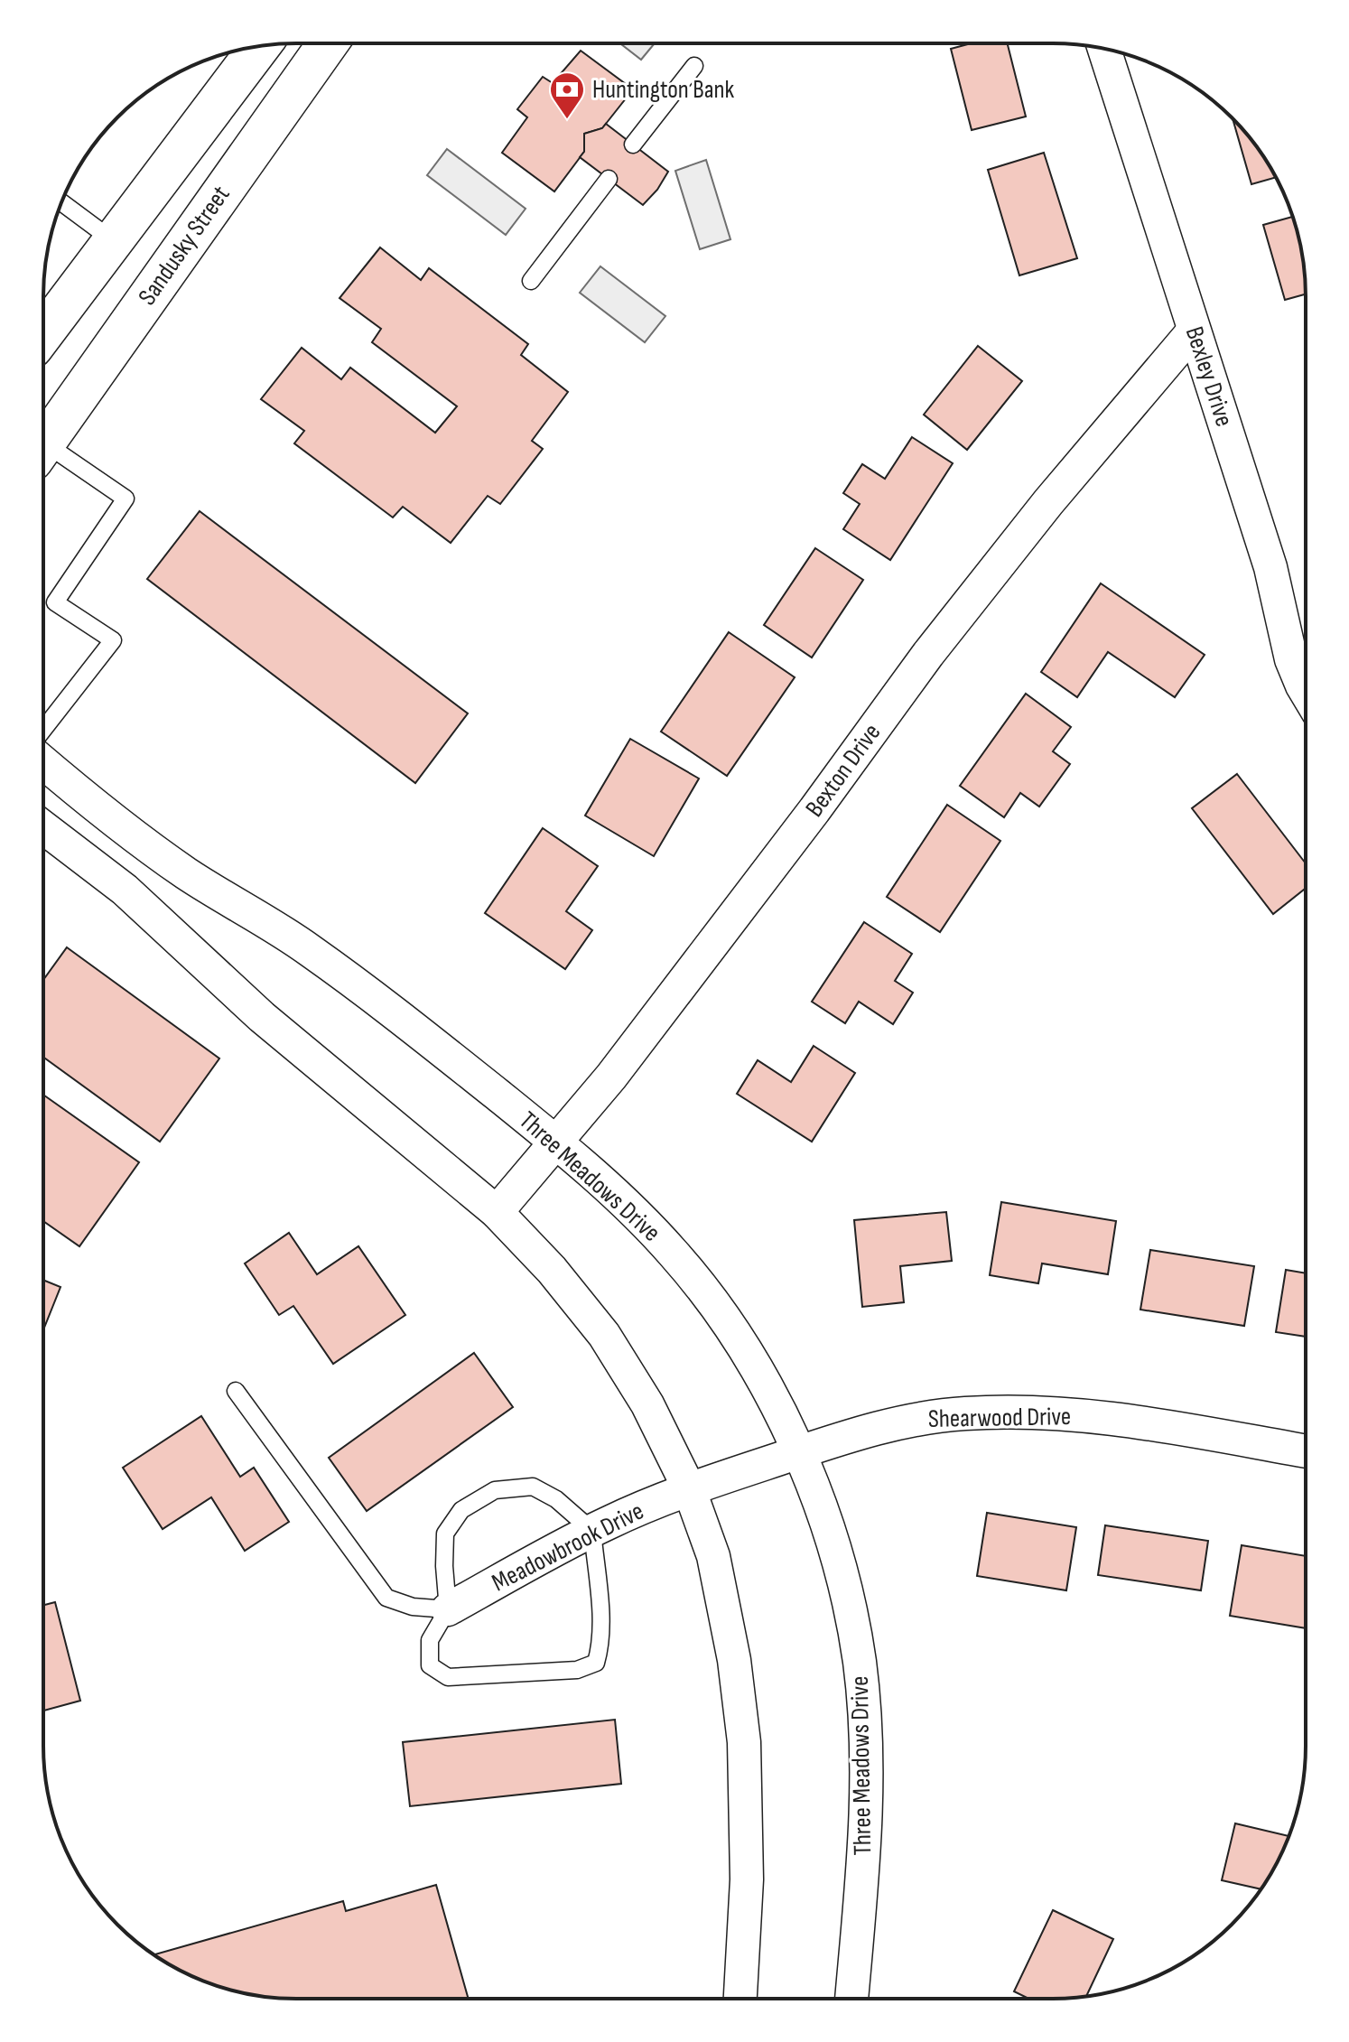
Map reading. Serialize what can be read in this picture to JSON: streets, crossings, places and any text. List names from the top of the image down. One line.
{"streets":{"main road":["Sandusky Street"],"street":["Bexley Drive","Bexton Drive","Three Meadows Drive","Shearwood Drive","Meadowbrook Drive"]},"crossings":[["Bexley Drive","Bexton Drive"],["Bexton Drive","Three Meadows Drive"],["Three Meadows Drive","Shearwood Drive"],["Shearwood Drive","Meadowbrook Drive"]],"places":{"bank":["Huntington Bank"]}}
